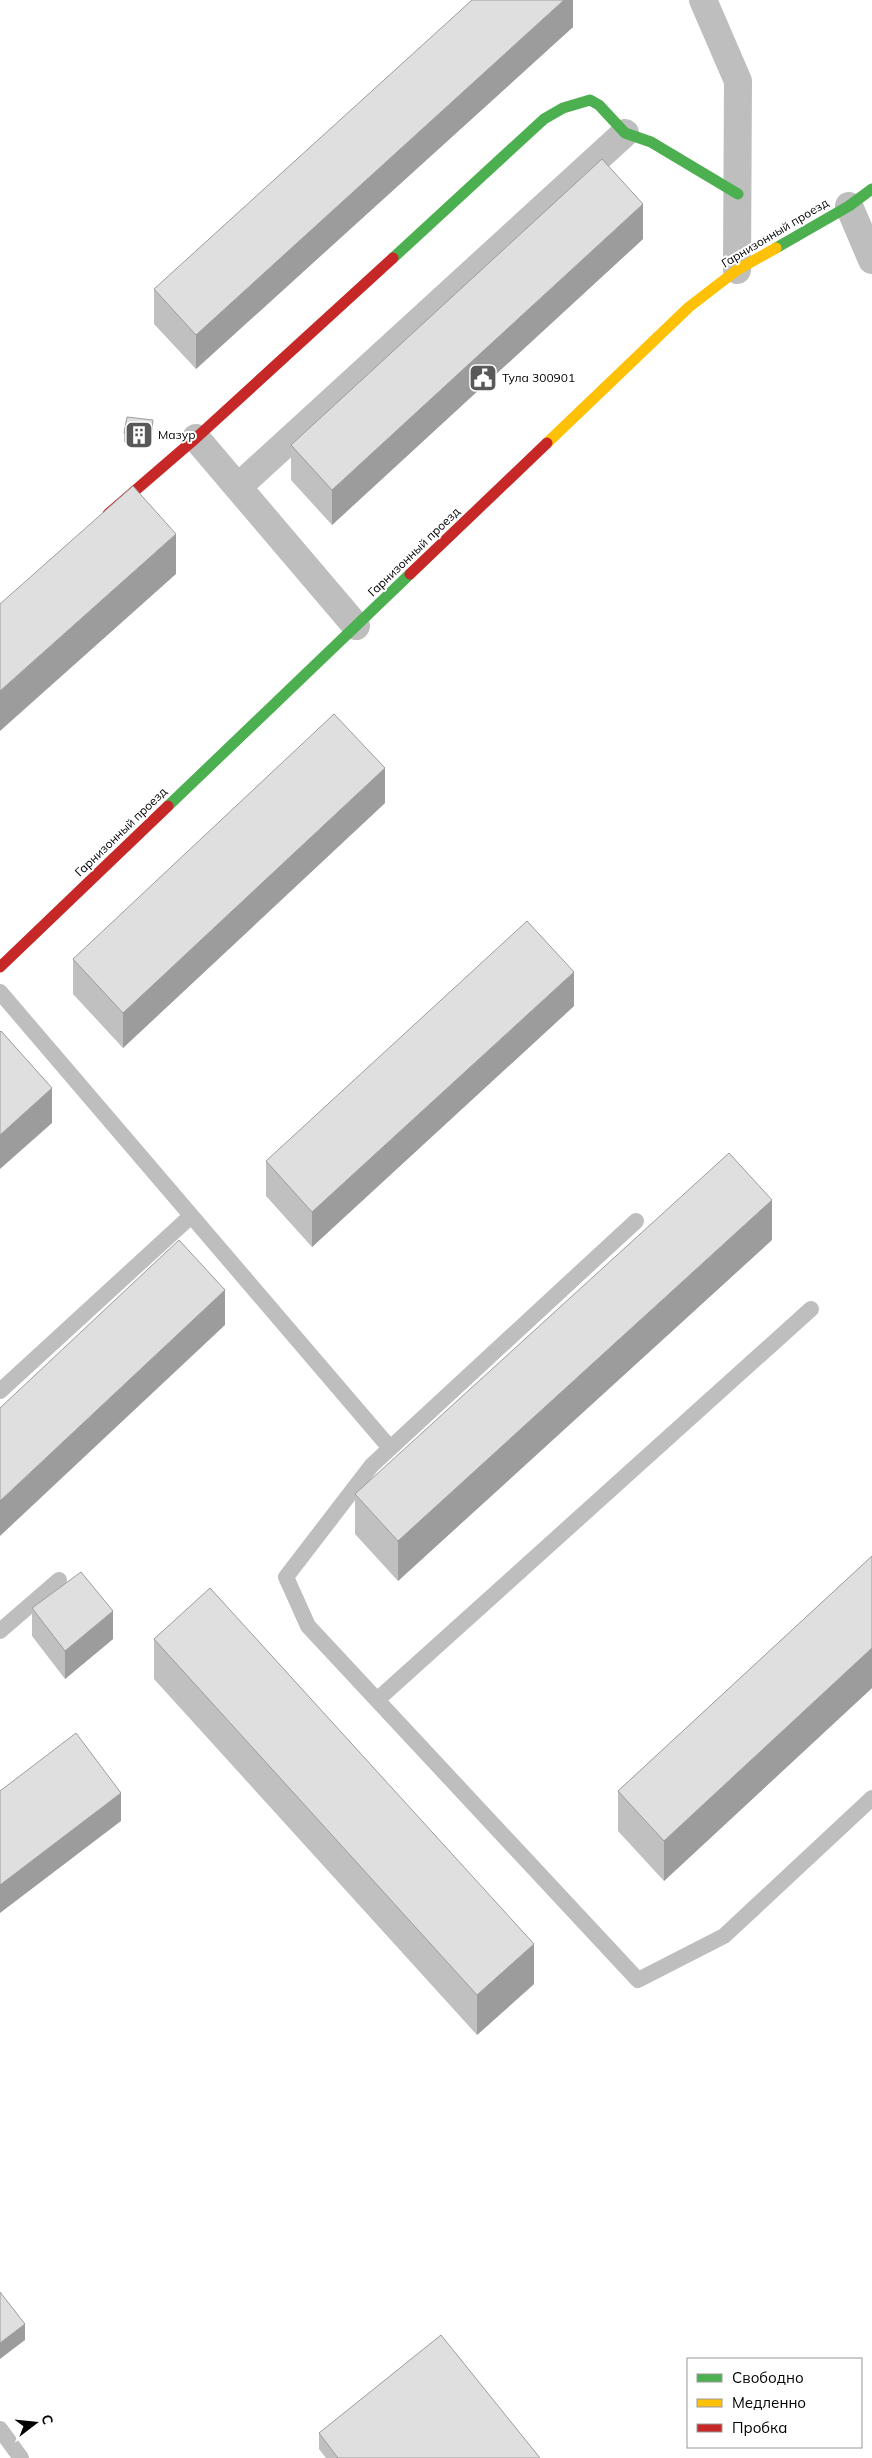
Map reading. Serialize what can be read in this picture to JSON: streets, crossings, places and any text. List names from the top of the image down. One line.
{"streets":{"street":["Гарнизонный проезд"]},"places":{"public building":["Тула 300901"],"building":["Мазур"]},"legend":["Свободно","Медленно","Пробка"],"north":"right"}
